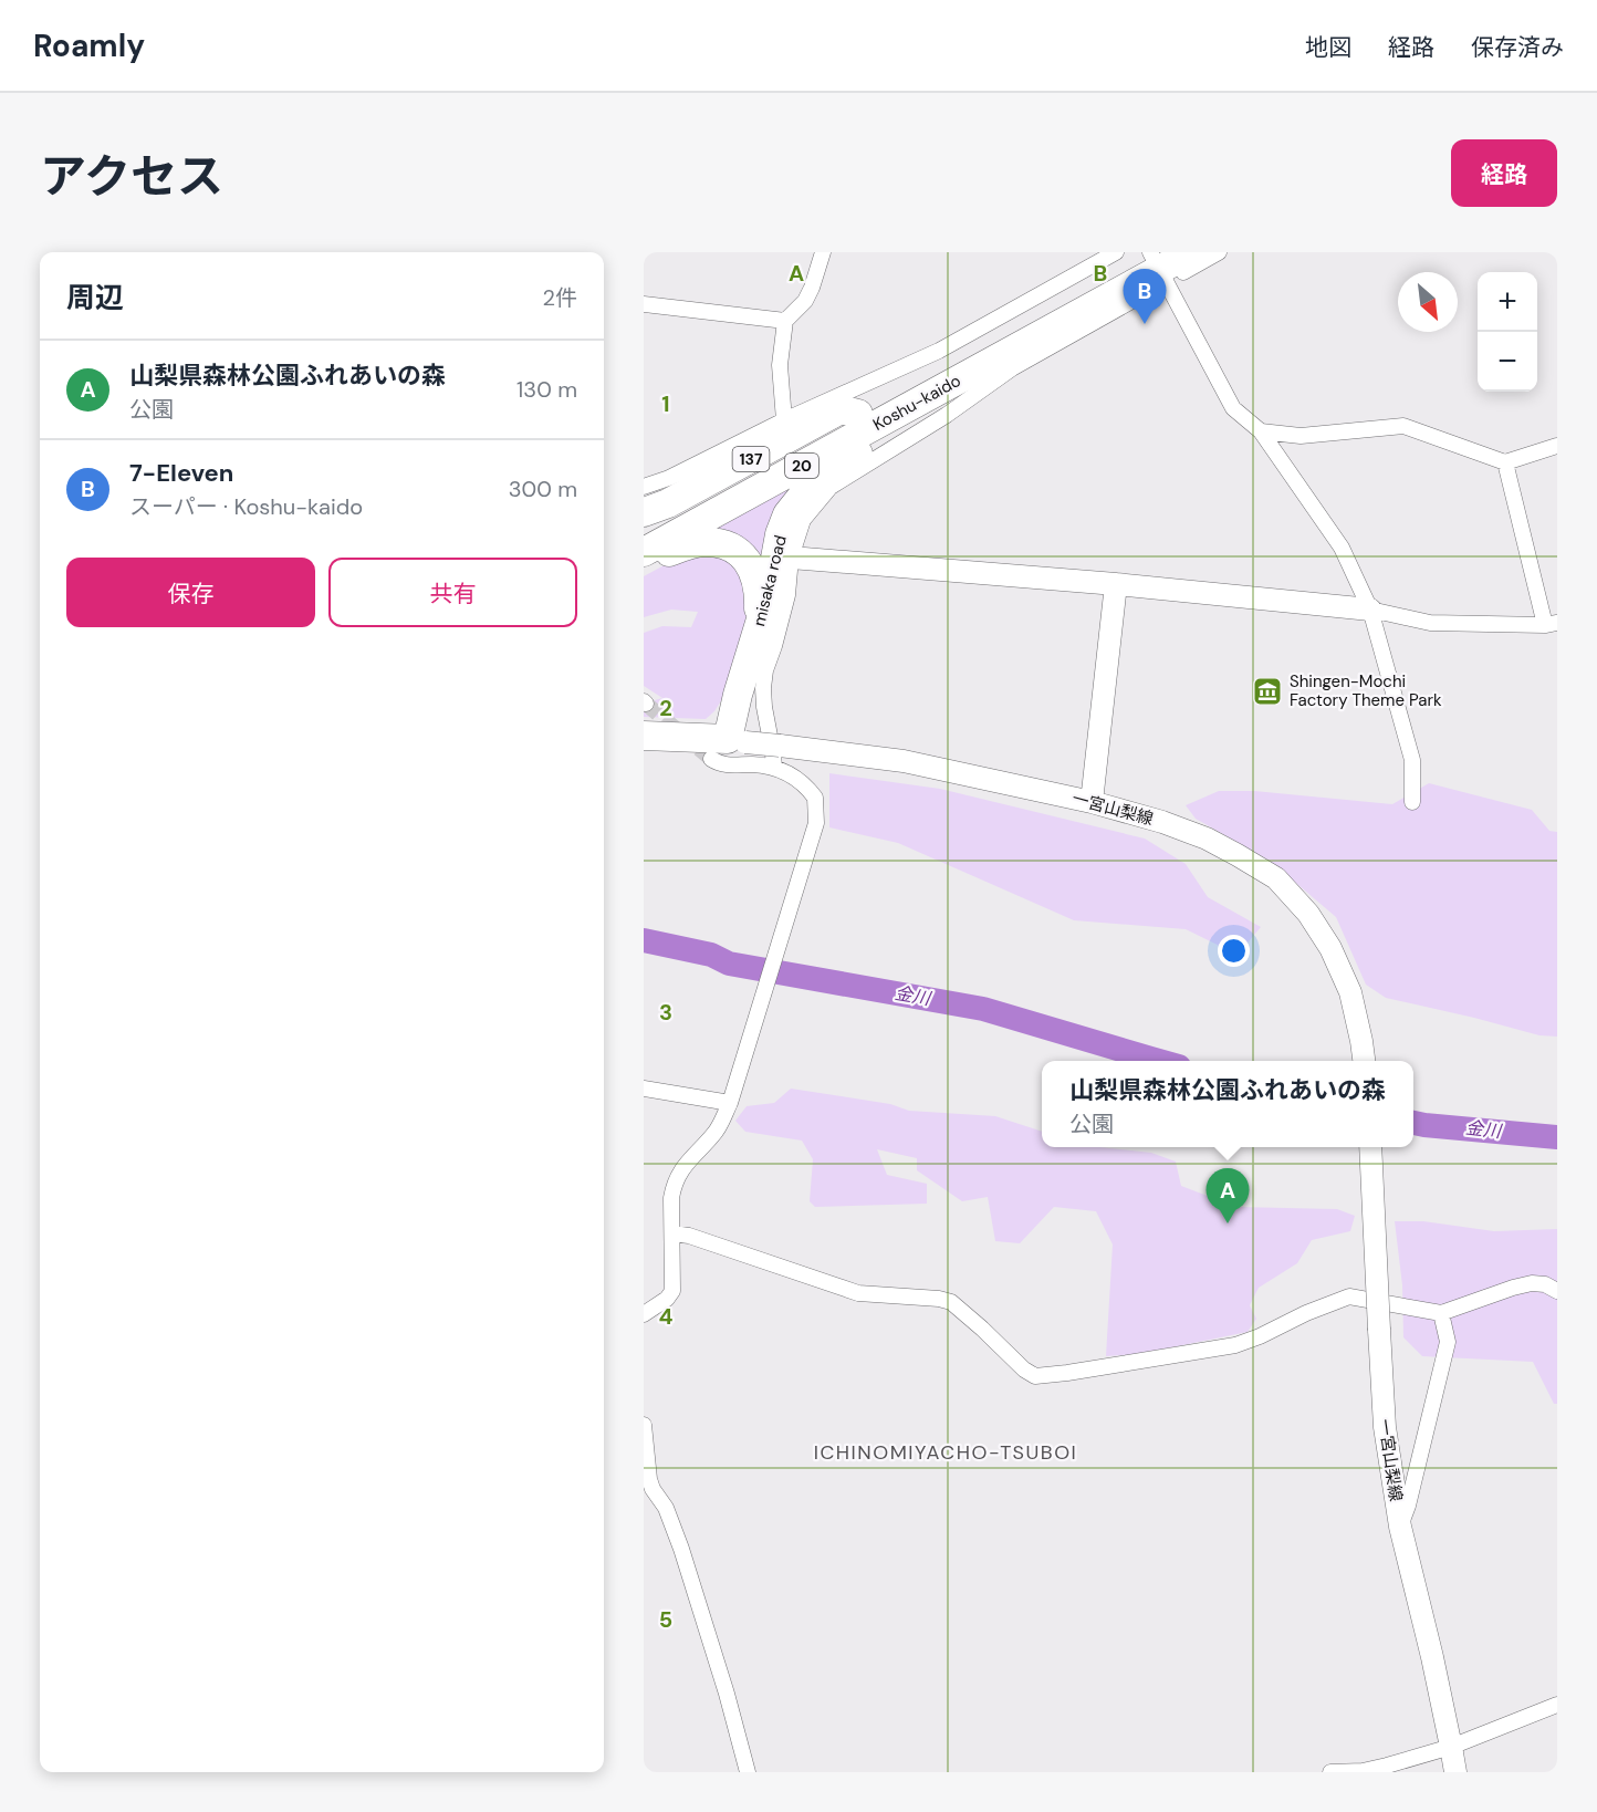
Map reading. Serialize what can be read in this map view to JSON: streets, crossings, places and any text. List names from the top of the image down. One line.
{"streets":{"highway":["Koshu-kaido","137","20","misaka road"],"main road":["一宮山梨線"]},"crossings":[["Koshu-kaido","137"],["Koshu-kaido","misaka road"],["misaka road","一宮山梨線"]],"districts":["ICHINOMIYACHO-TSUBOI"],"water":["金川"],"places":{"museum":["Shingen-Mochi Factory Theme Park"]},"north":"bottom right","page":{"header":"Roamly","nav":["地図","経路","保存済み"],"title":"アクセス","buttons":["経路",["保存","共有"]],"heading":["周辺","2件"],"pins":["B","A"],"map_buttons":["+","−"],"list":[{"mark":"A","name":"山梨県森林公園ふれあいの森","note":"公園","value":"130 m"},{"mark":"B","name":"7-Eleven","note":"スーパー · Koshu-kaido","value":"300 m"}],"popup":["山梨県森林公園ふれあいの森","公園"]},"grid":{"columns":["A","B"],"rows":["1","2","3","4","5"]}}
